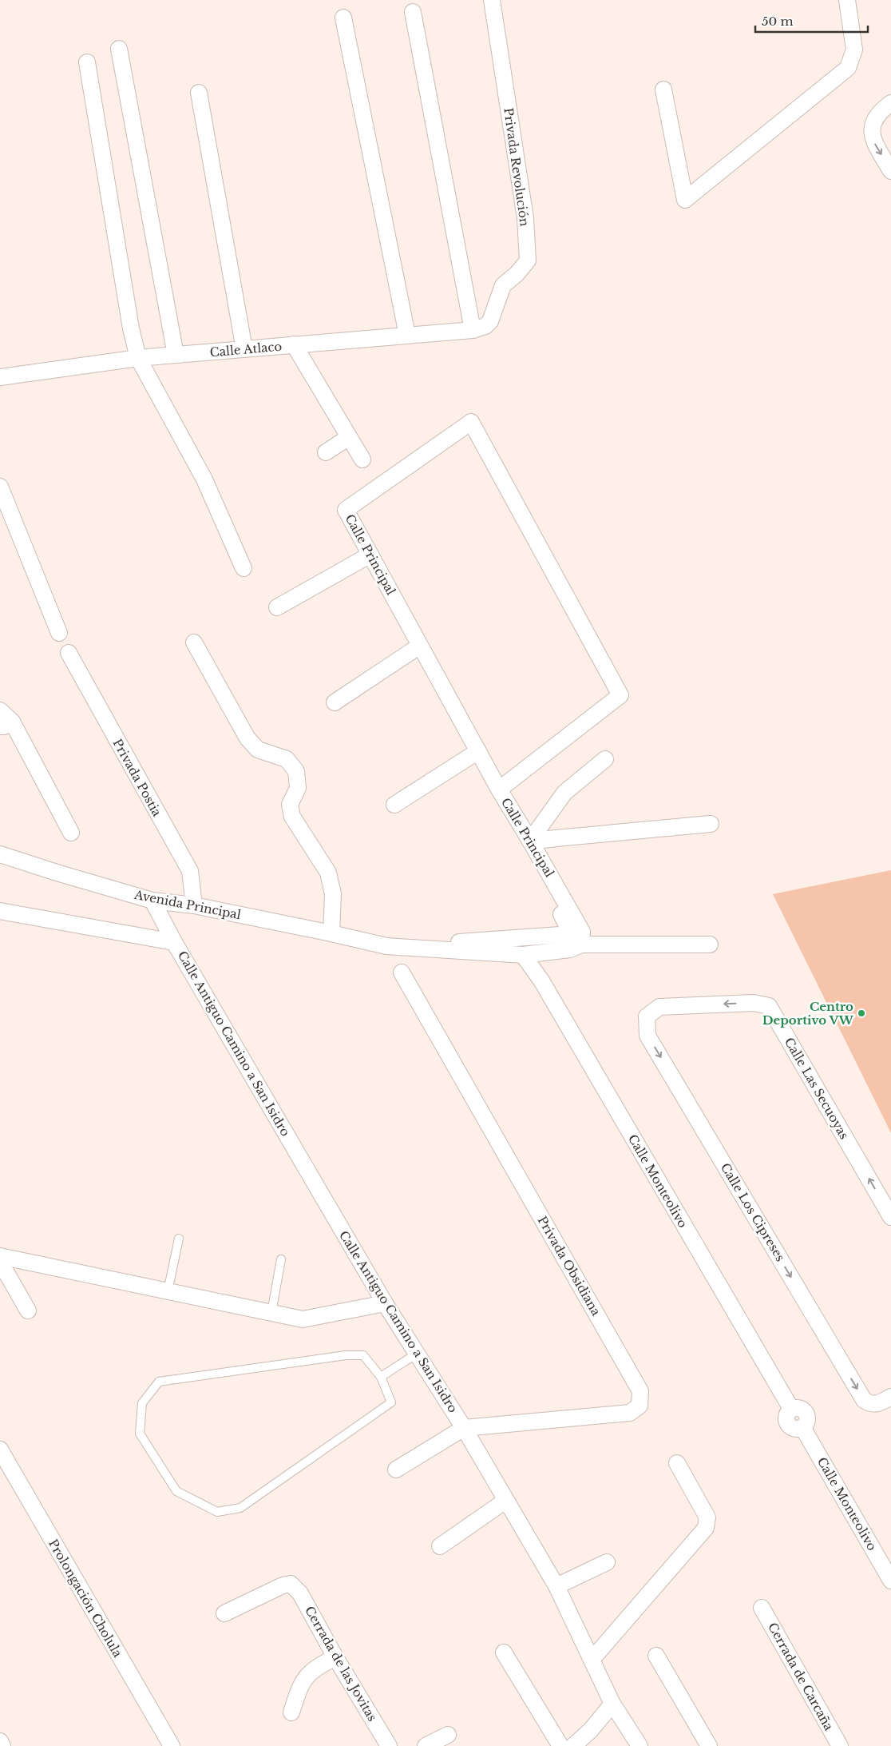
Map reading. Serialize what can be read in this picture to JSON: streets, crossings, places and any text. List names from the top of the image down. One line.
{"streets":{"street":["Privada Revolución","Calle Atlaco","Calle Principal","Privada Postia","Avenida Principal","Calle Antiguo Camino a San Isidro","Calle Las Secuoyas","Calle Monteolivo","Calle Los Cipreses","Privada Obsidiana","Prolongación Cholula","Cerrada de las Jovitas","Cerrada de Carcaña"]},"crossings":[["Privada Revolución","Calle Atlaco"],["Privada Postia","Avenida Principal"],["Avenida Principal","Calle Antiguo Camino a San Isidro"],["Calle Antiguo Camino a San Isidro","Privada Obsidiana"],["Calle Las Secuoyas","Calle Los Cipreses"]],"one_way":["Calle Las Secuoyas","Calle Los Cipreses"],"places":["Centro Deportivo VW"],"scale_bar":"50 m"}
